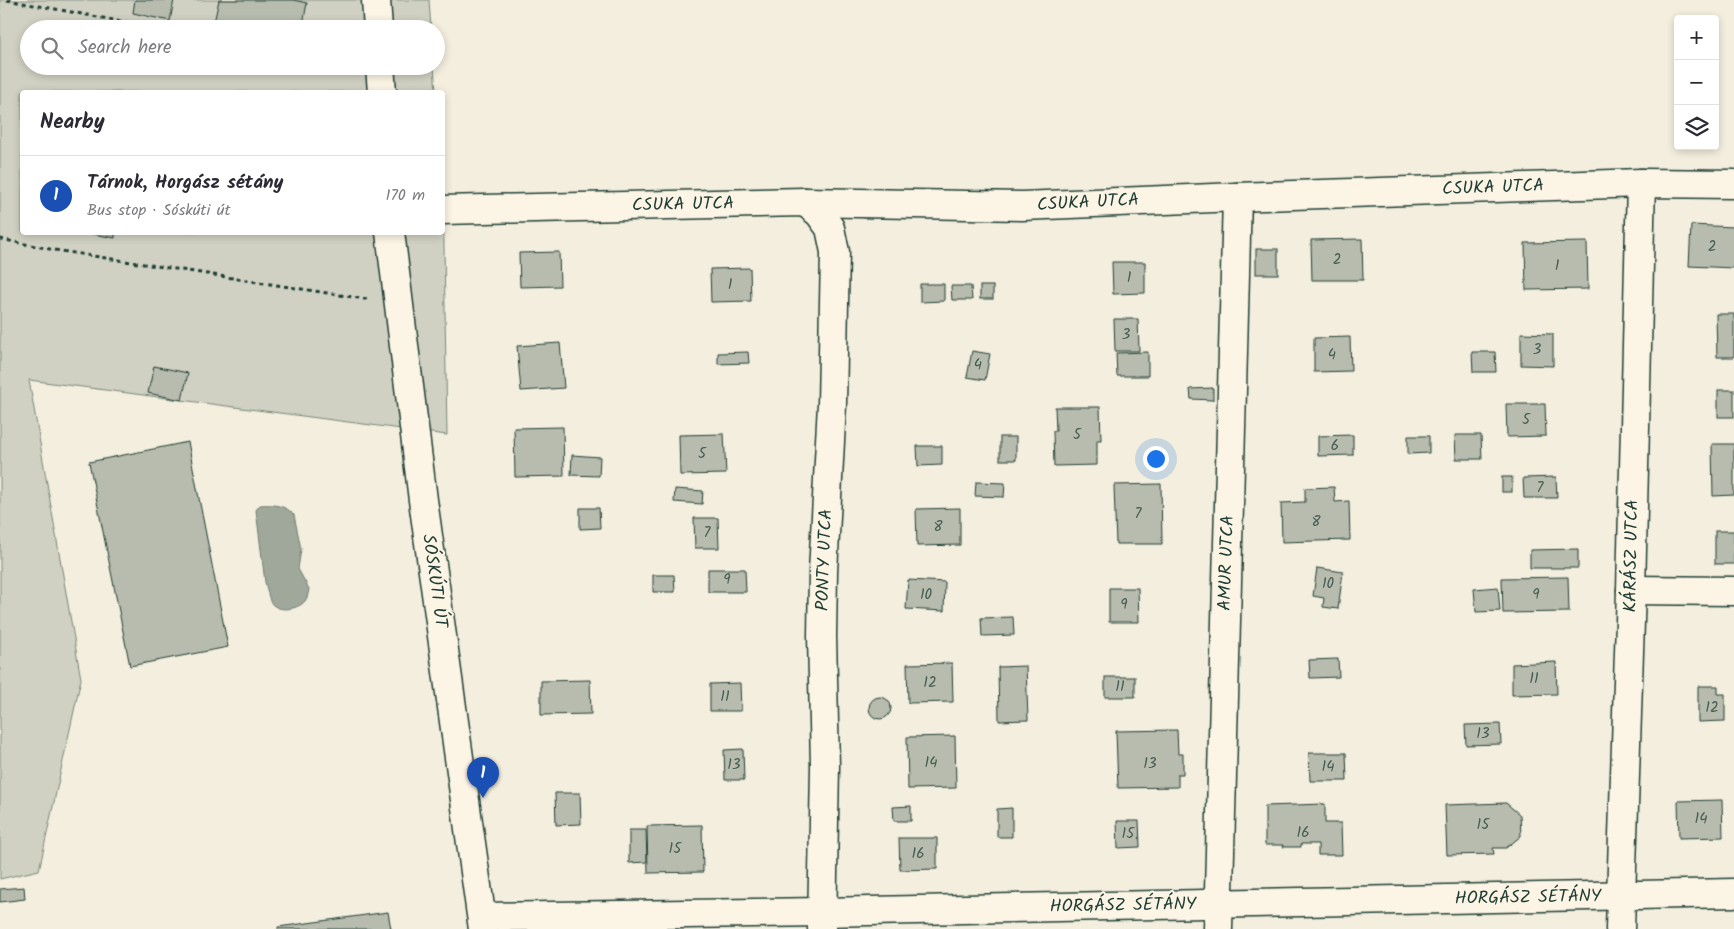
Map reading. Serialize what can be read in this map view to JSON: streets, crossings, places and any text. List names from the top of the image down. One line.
{"streets":{"street":["CSUKA UTCA","KÁRÁSZ UTCA","PONTY UTCA","AMUR UTCA","SÓSKÚTI ÚT","HORGÁSZ SÉTÁNY"]},"crossings":[["CSUKA UTCA","KÁRÁSZ UTCA"],["CSUKA UTCA","PONTY UTCA"],["CSUKA UTCA","AMUR UTCA"],["KÁRÁSZ UTCA","HORGÁSZ SÉTÁNY"],["PONTY UTCA","HORGÁSZ SÉTÁNY"],["AMUR UTCA","HORGÁSZ SÉTÁNY"],["SÓSKÚTI ÚT","HORGÁSZ SÉTÁNY"]],"house_numbers":["2","2","1","1","1","3","3","4","4","5","5","6","5","7","7","8","8","7","9","10","10","9","9","11","12","11","11","12","13","14","13","13","14","14","15","16","15","15","16"],"page":{"map_buttons":["+","−"],"search":"Search here","heading":"Nearby","list":[{"mark":"1","name":"Tárnok, Horgász sétány","note":"Bus stop · Sóskúti út","value":"170 m"}],"pins":"1"}}
